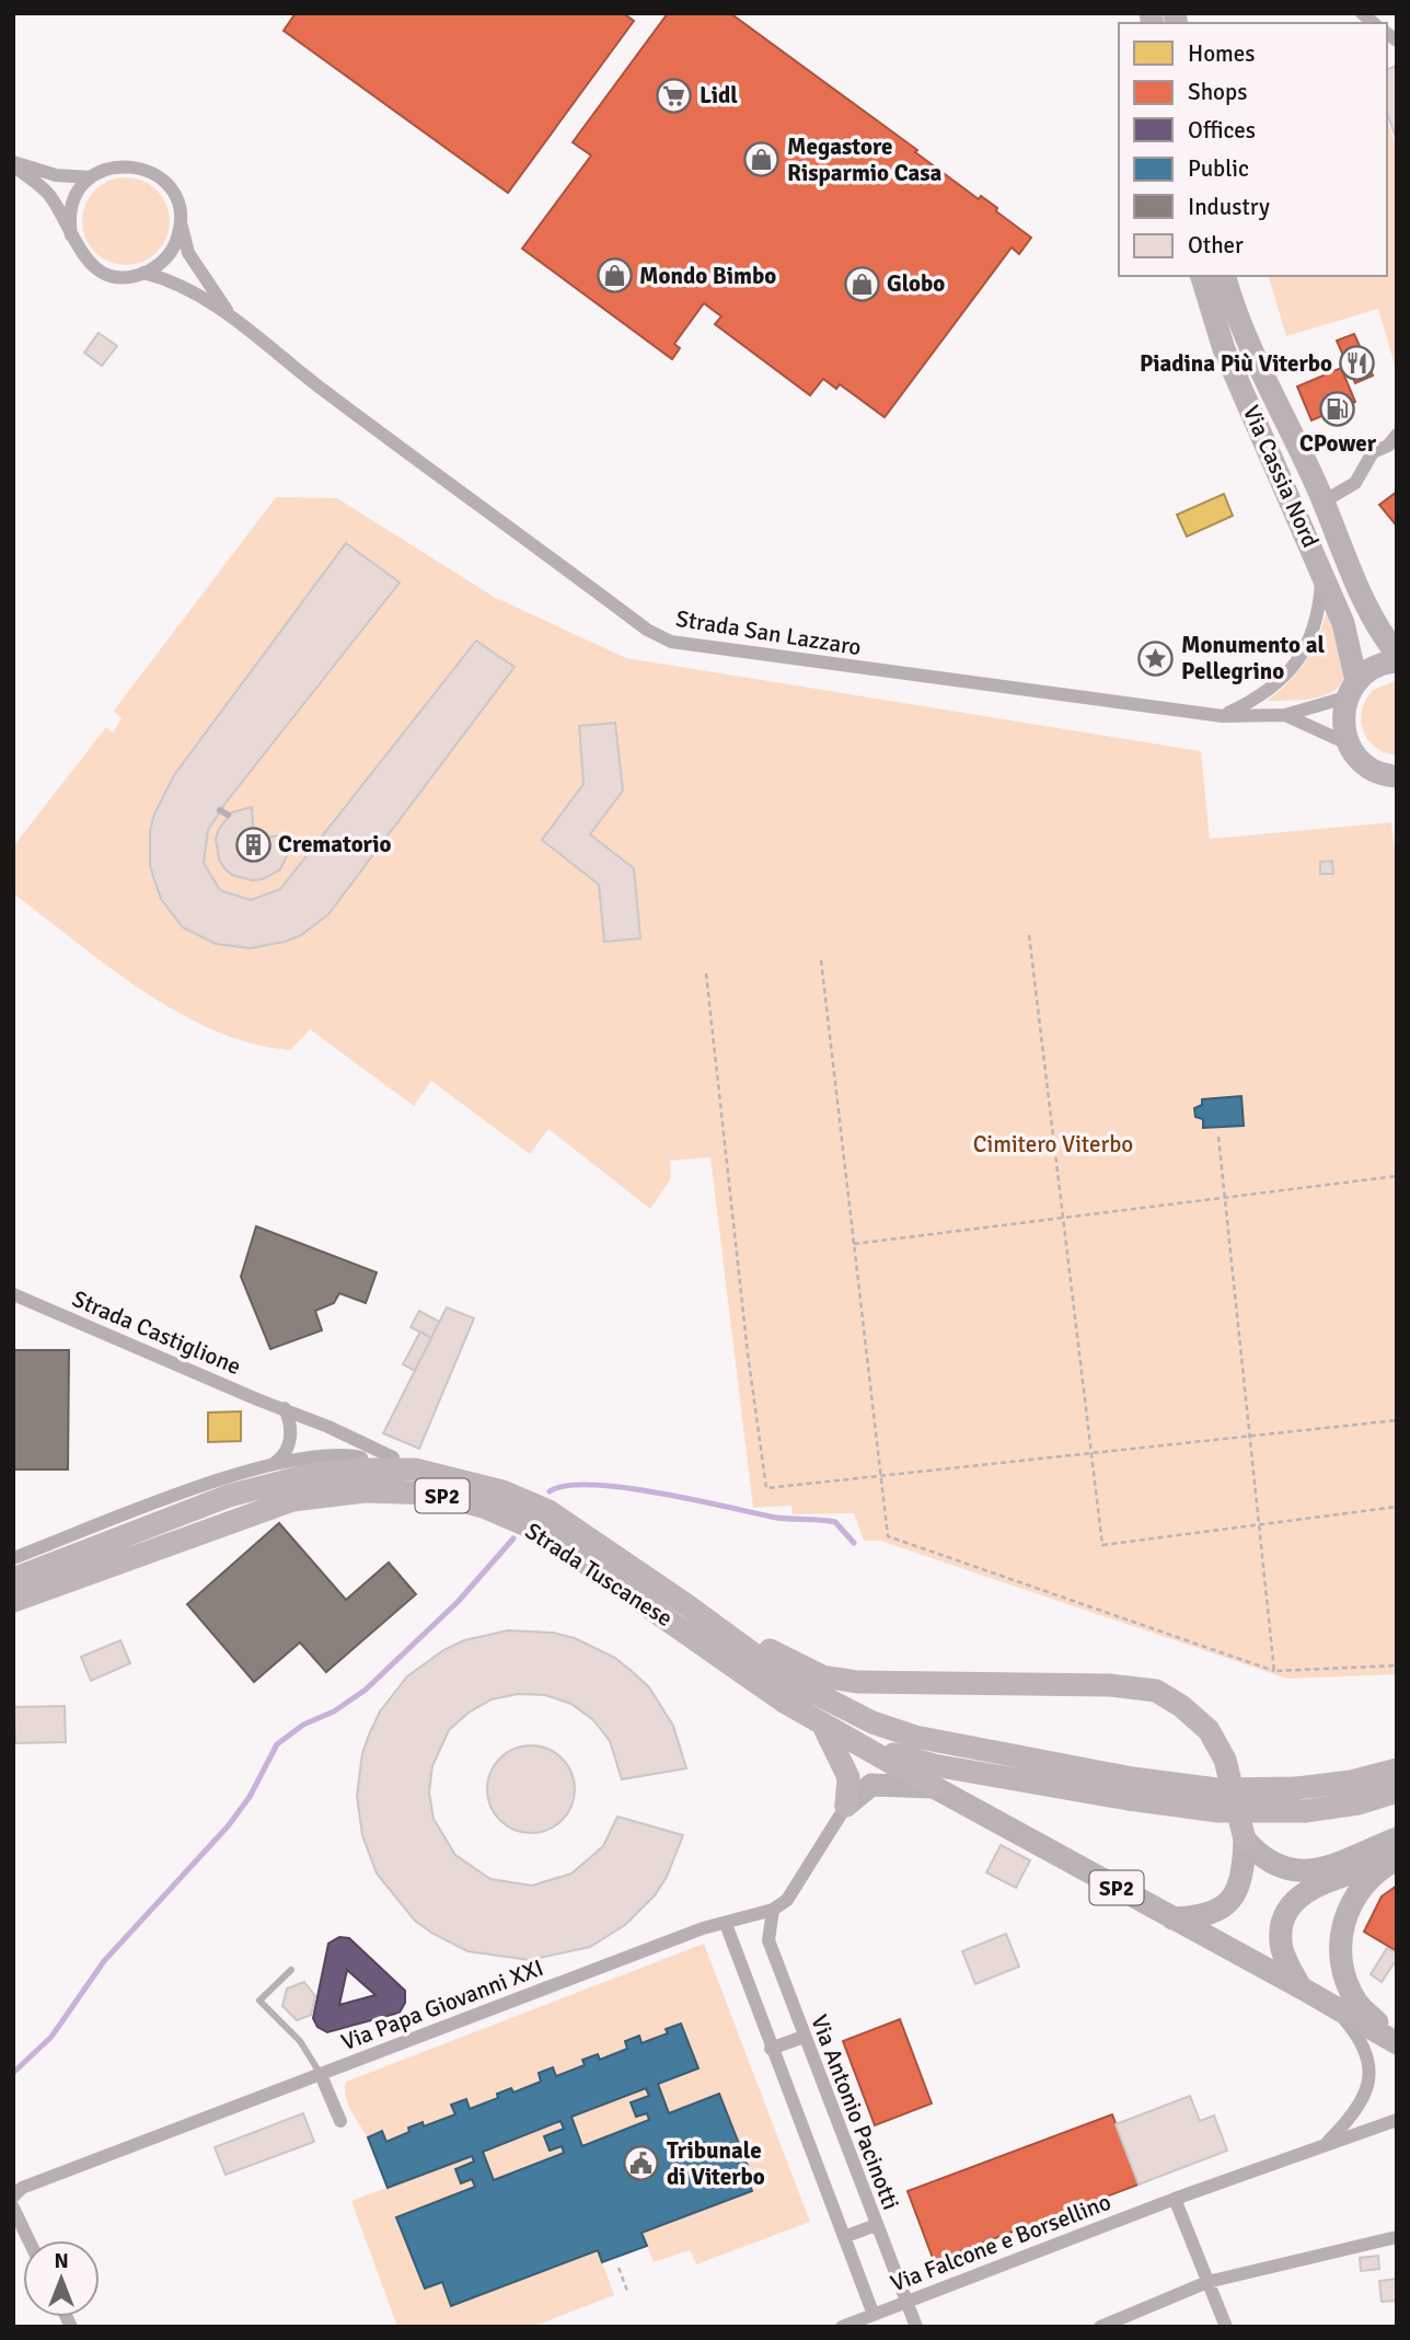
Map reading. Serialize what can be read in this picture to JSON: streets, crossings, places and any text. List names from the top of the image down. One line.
{"streets":{"highway":["SP2","Strada Tuscanese"],"main road":["Via Cassia Nord"],"street":["Strada San Lazzaro","Strada Castiglione","Via Papa Giovanni XXI","Via Antonio Pacinotti","Via Falcone e Borsellino"]},"crossings":[["Via Cassia Nord","Strada San Lazzaro"],["SP2","Strada Tuscanese"],["Via Papa Giovanni XXI","Via Antonio Pacinotti"],["Via Antonio Pacinotti","Via Falcone e Borsellino"]],"parks":["Cimitero Viterbo"],"places":{"supermarket":["Lidl"],"shop":["Megastore Risparmio Casa","Mondo Bimbo","Globo"],"restaurant":["Piadina Più Viterbo"],"fuel station":["CPower"],"place":["Monumento al Pellegrino"],"building":["Crematorio"],"public building":["Tribunale di Viterbo"]},"legend":["Homes","Shops","Offices","Public","Industry","Other"],"north":"top"}
